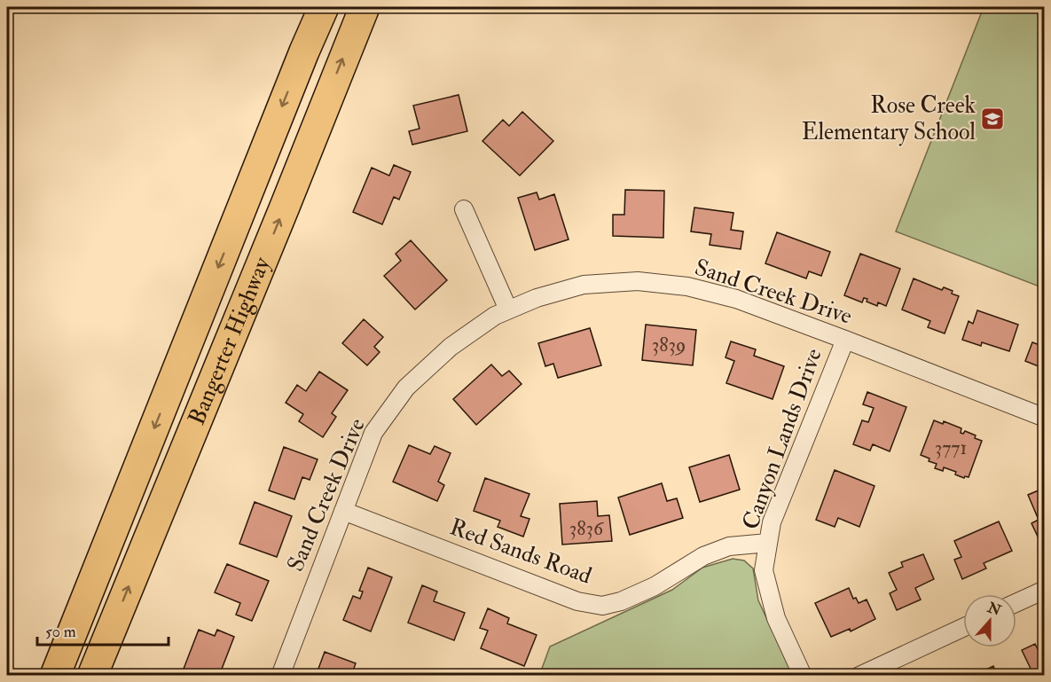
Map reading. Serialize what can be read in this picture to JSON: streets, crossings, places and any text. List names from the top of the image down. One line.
{"streets":{"highway":["Bangerter Highway"],"street":["Sand Creek Drive","Canyon Lands Drive","Red Sands Road"]},"crossings":[["Sand Creek Drive","Canyon Lands Drive"],["Sand Creek Drive","Red Sands Road"],["Canyon Lands Drive","Red Sands Road"]],"places":{"school or university":["Rose Creek Elementary School"]},"house_numbers":["3839","3771","3836"],"scale_bar":"50 m","north":"top"}
